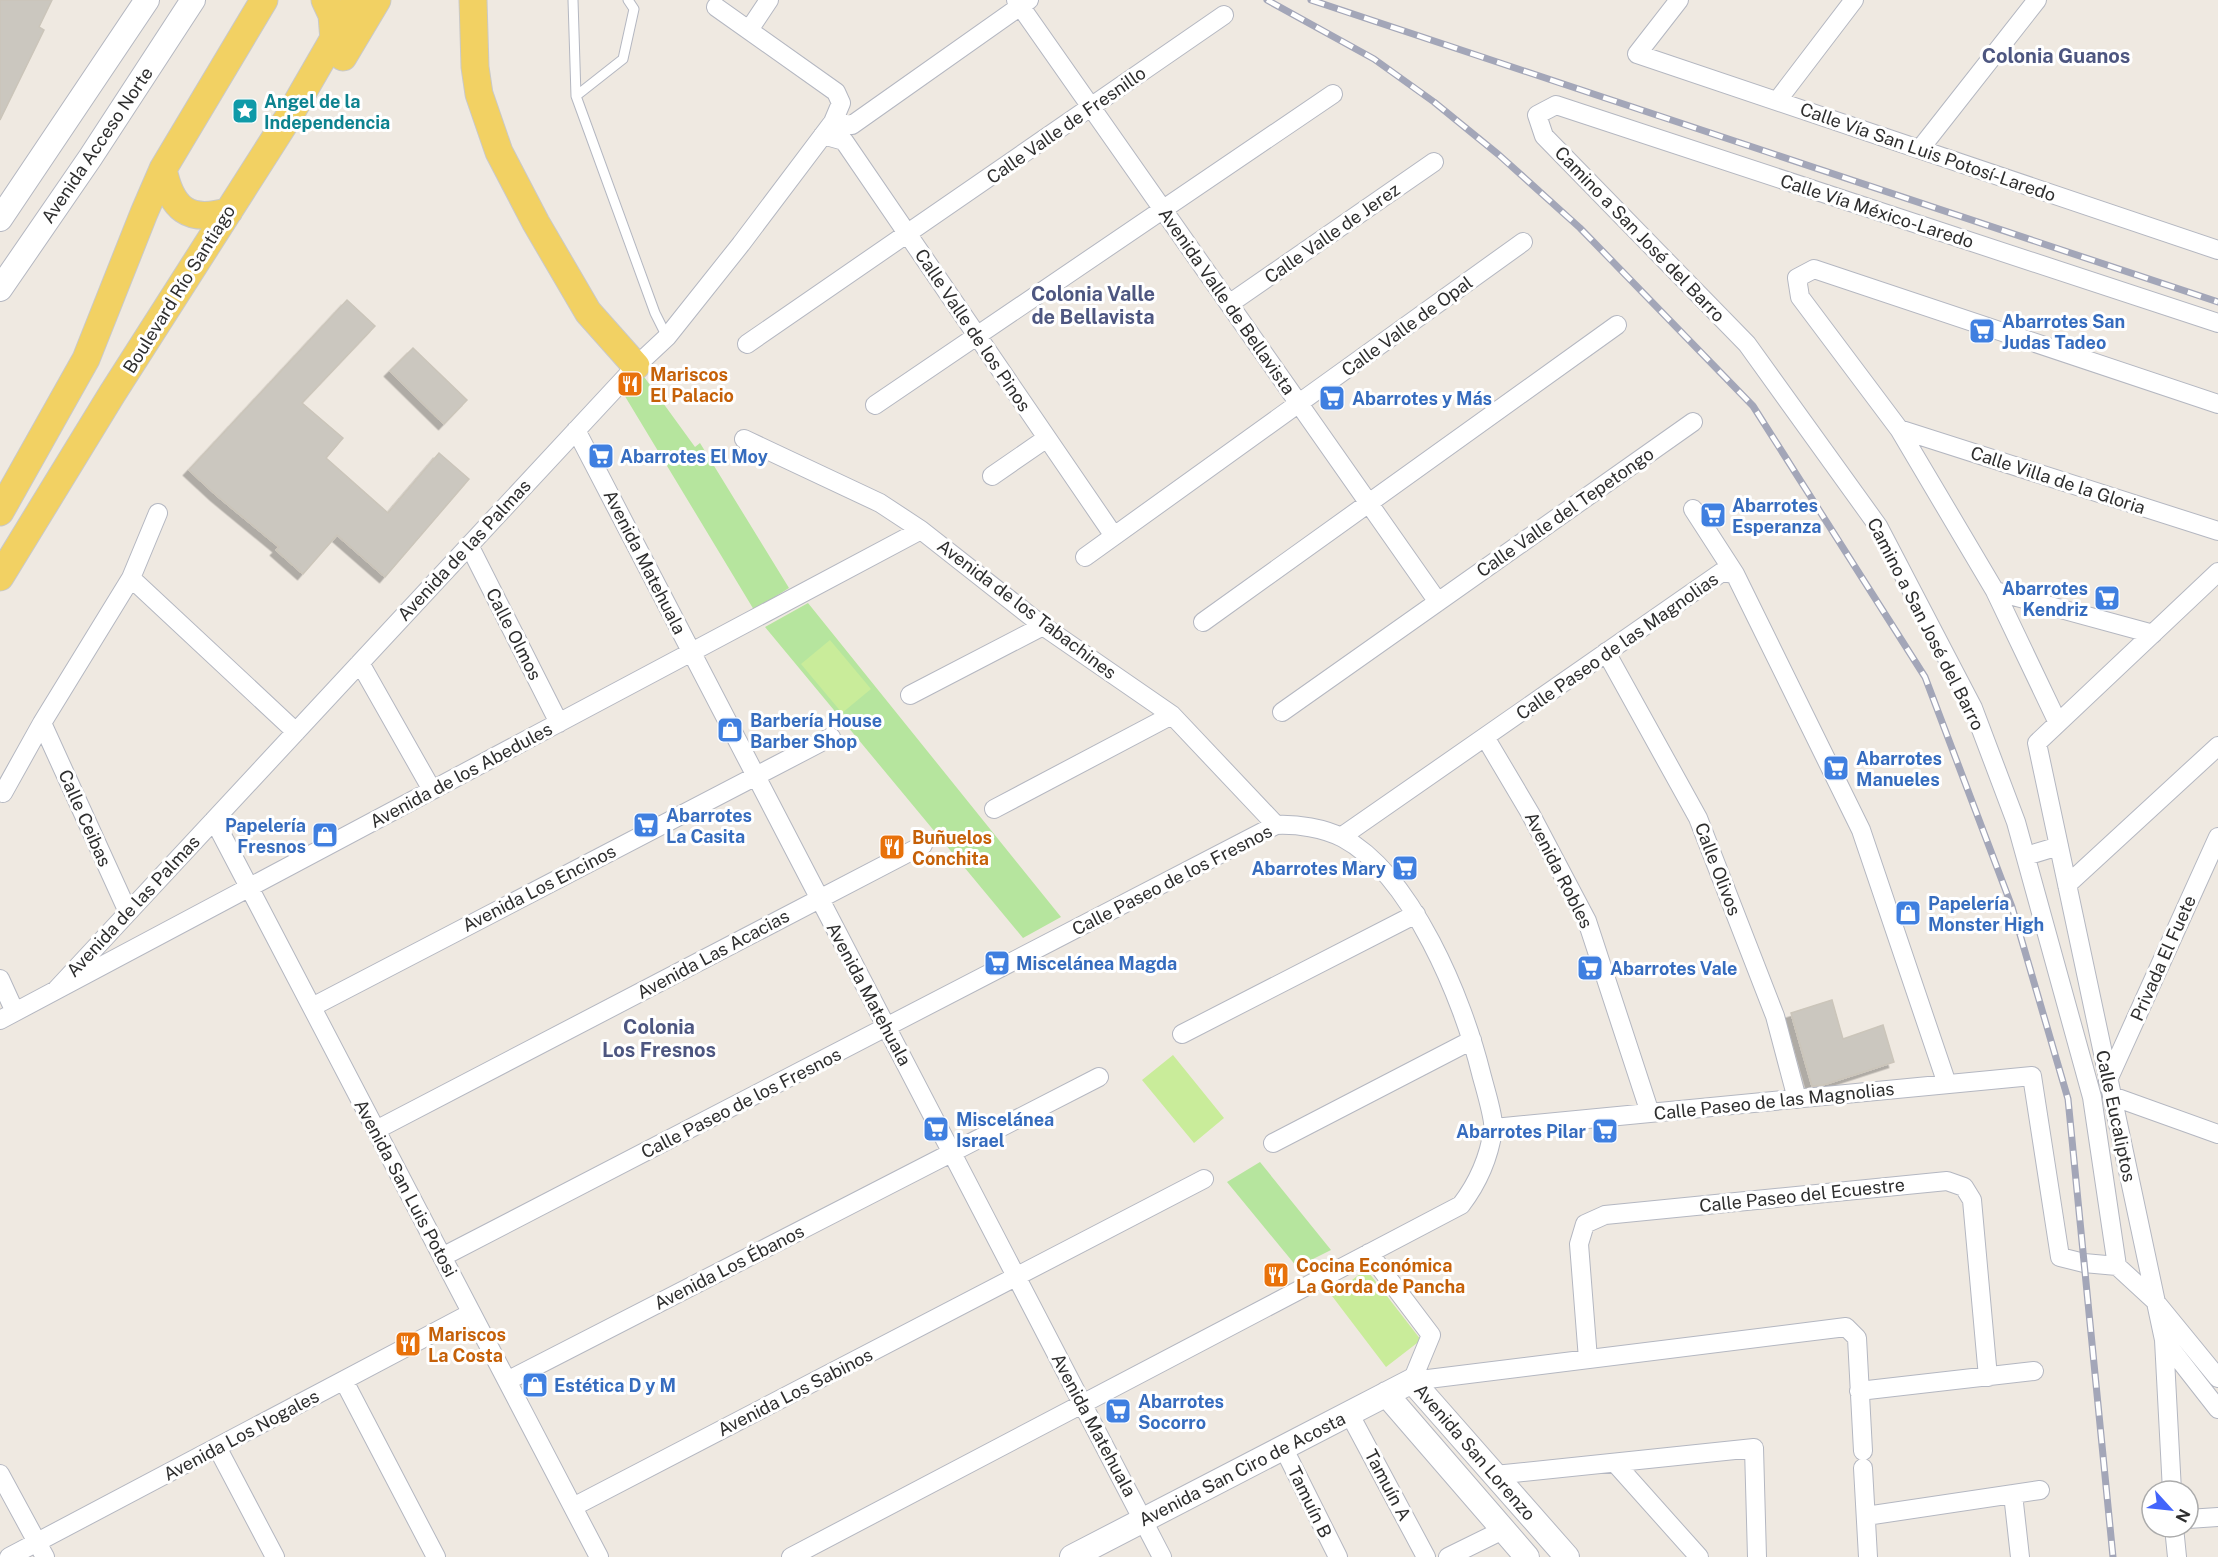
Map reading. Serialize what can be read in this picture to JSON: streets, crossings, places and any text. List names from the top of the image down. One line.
{"streets":{"main road":["Boulevard Río Santiago"],"street":["Calle Valle de Fresnillo","Avenida Acceso Norte","Calle Vía San Luis Potosí-Laredo","Calle Vía México-Laredo","Calle Valle de Jerez","Camino a San José del Barro","Avenida Valle de Bellavista","Calle Valle de Opal","Calle Valle de los Pinos","Calle Villa de la Gloria","Calle Valle del Tepetongo","Avenida de las Palmas","Avenida Matehuala","Avenida de los Tabachines","Calle Olmos","Calle Paseo de las Magnolias","Avenida de los Abedules","Calle Ceibas","Calle Olivos","Avenida Robles","Calle Paseo de los Fresnos","Avenida Los Encinos","Avenida Las Acacias","Privada El Fuete","Calle Eucaliptos","Avenida San Luis Potosi","Calle Paseo del Ecuestre","Avenida Los Ébanos","Avenida Los Sabinos","Avenida Los Nogales","Avenida San Lorenzo","Avenida San Ciro de Acosta","Tamuín A","Tamuín B"]},"crossings":[["Calle Valle de Fresnillo","Avenida Valle de Bellavista"],["Calle Valle de Fresnillo","Calle Valle de los Pinos"],["Calle Vía México-Laredo","Camino a San José del Barro"],["Calle Valle de Jerez","Avenida Valle de Bellavista"],["Camino a San José del Barro","Calle Paseo de las Magnolias"],["Avenida Valle de Bellavista","Calle Valle de Opal"],["Avenida Valle de Bellavista","Calle Valle del Tepetongo"],["Calle Valle de Opal","Calle Valle de los Pinos"],["Avenida de las Palmas","Avenida Matehuala"],["Avenida de las Palmas","Calle Olmos"],["Avenida de las Palmas","Avenida de los Abedules"],["Avenida de las Palmas","Calle Ceibas"],["Avenida de las Palmas","Avenida San Luis Potosi"],["Avenida Matehuala","Avenida de los Abedules"],["Avenida Matehuala","Calle Paseo de los Fresnos"],["Avenida Matehuala","Avenida Los Encinos"],["Avenida Matehuala","Avenida Las Acacias"],["Avenida Matehuala","Avenida Los Ébanos"],["Avenida Matehuala","Avenida Los Sabinos"],["Avenida Matehuala","Avenida San Ciro de Acosta"],["Avenida de los Tabachines","Avenida de los Abedules"],["Avenida de los Tabachines","Calle Paseo de los Fresnos"],["Calle Olmos","Avenida de los Abedules"],["Calle Paseo de las Magnolias","Calle Olivos"],["Calle Paseo de las Magnolias","Avenida Robles"],["Calle Paseo de las Magnolias","Calle Paseo de los Fresnos"],["Avenida de los Abedules","Avenida San Luis Potosi"],["Calle Paseo de los Fresnos","Avenida San Luis Potosi"],["Avenida Los Encinos","Avenida San Luis Potosi"],["Avenida Las Acacias","Avenida San Luis Potosi"],["Privada El Fuete","Calle Eucaliptos"],["Avenida San Luis Potosi","Avenida Los Ébanos"],["Avenida San Luis Potosi","Avenida Los Sabinos"],["Avenida San Luis Potosi","Avenida Los Nogales"],["Avenida San Lorenzo","Avenida San Ciro de Acosta"],["Avenida San Ciro de Acosta","Tamuín A"],["Avenida San Ciro de Acosta","Tamuín B"]],"districts":["Colonia Guanos","Colonia Valle de Bellavista","Colonia Los Fresnos"],"places":{"place":["Angel de la Independencia"],"supermarket":["Abarrotes San Judas Tadeo","Abarrotes y Más","Abarrotes El Moy","Abarrotes Esperanza","Abarrotes Kendriz","Abarrotes Manueles","Abarrotes La Casita","Abarrotes Mary","Miscelánea Magda","Abarrotes Vale","Miscelánea Israel","Abarrotes Pilar","Abarrotes Socorro"],"restaurant":["Mariscos El Palacio","Buñuelos Conchita","Cocina Económica La Gorda de Pancha","Mariscos La Costa"],"shop":["Barbería House Barber Shop","Papelería Fresnos","Papelería Monster High","Estética D y M"]},"north":"bottom right"}
